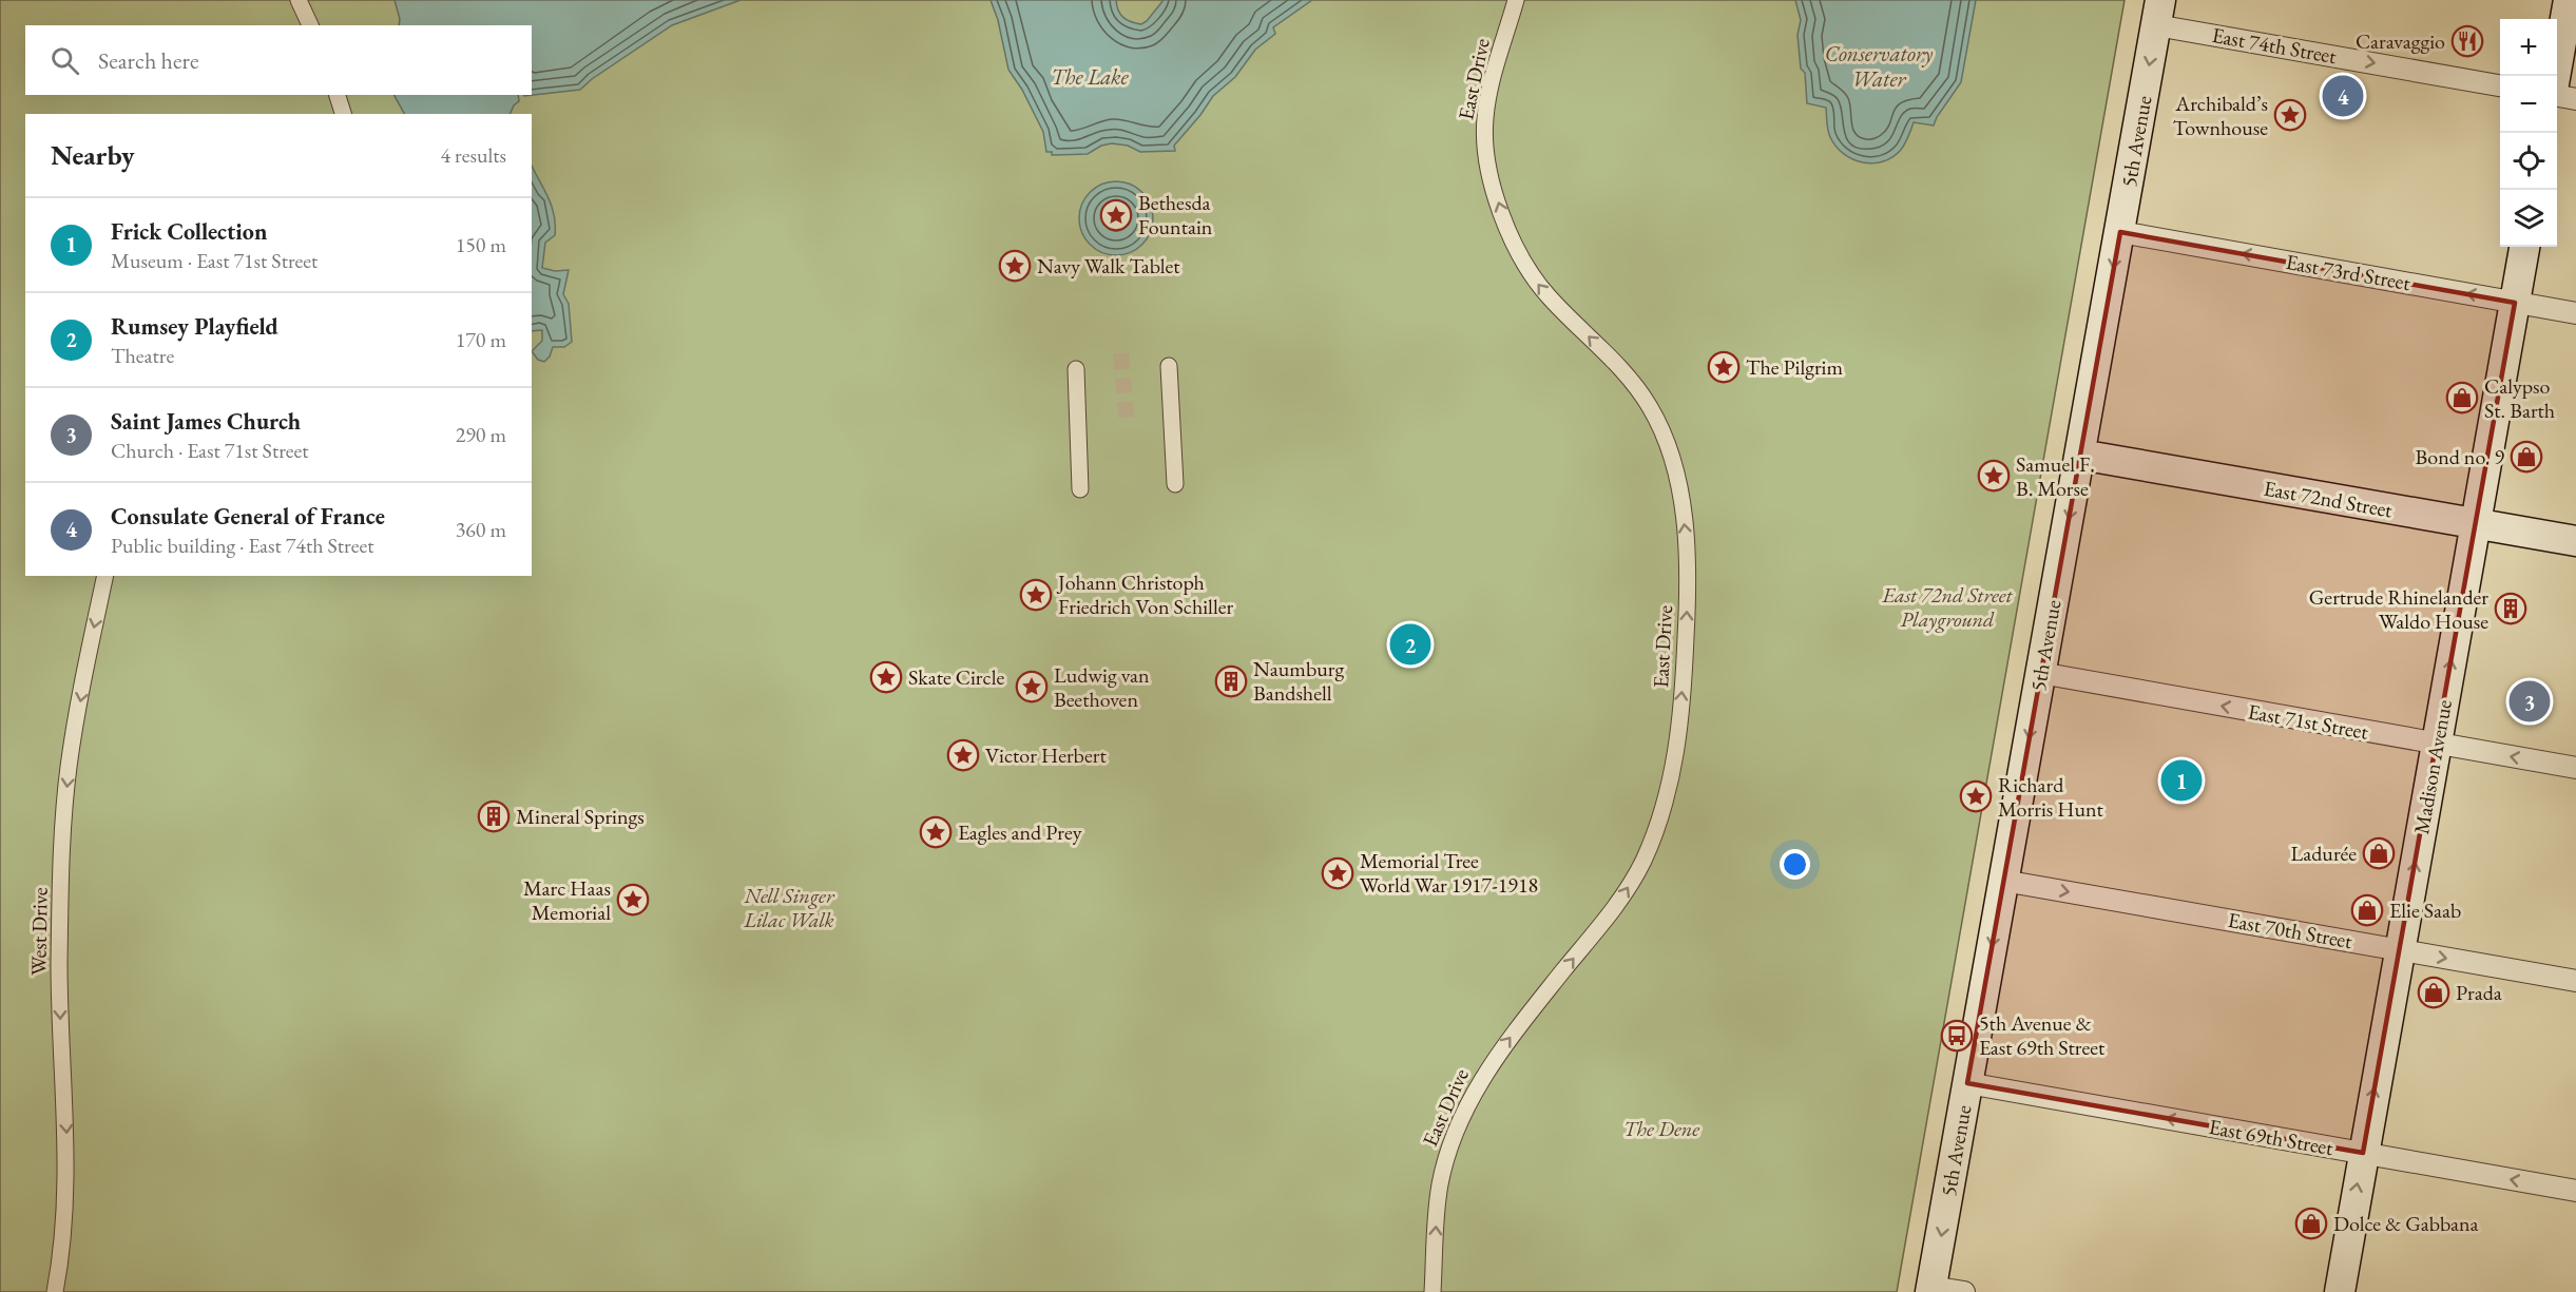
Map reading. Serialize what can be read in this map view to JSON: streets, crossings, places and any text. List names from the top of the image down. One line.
{"streets":{"main road":["5th Avenue","East 72nd Street","Madison Avenue"],"street":["East 74th Street","East Drive","East 73rd Street","East 71st Street","East 70th Street","West Drive","East 69th Street"]},"crossings":[["East 74th Street","5th Avenue"],["5th Avenue","East 73rd Street"],["5th Avenue","East 72nd Street"],["5th Avenue","East 71st Street"],["5th Avenue","East 70th Street"],["5th Avenue","East 69th Street"],["East 73rd Street","Madison Avenue"],["East 72nd Street","Madison Avenue"],["East 71st Street","Madison Avenue"],["Madison Avenue","East 70th Street"],["Madison Avenue","East 69th Street"]],"one_way":["East 74th Street","East Drive","5th Avenue","East 73rd Street","East 71st Street","Madison Avenue","East 70th Street","West Drive","East 69th Street"],"water":["Conservatory Water","The Lake"],"parks":["East 72nd Street Playground","Nell Singer Lilac Walk","The Dene"],"places":{"restaurant":["Caravaggio"],"place":["Archibald’s Townhouse","Bethesda Fountain","Navy Walk Tablet","The Pilgrim","Samuel F. B. Morse","Johann Christoph Friedrich Von Schiller","Skate Circle","Ludwig van Beethoven","Victor Herbert","Richard Morris Hunt","Eagles and Prey","Memorial Tree World War 1917-1918","Marc Haas Memorial"],"shop":["Calypso St. Barth","Bond no. 9","Ladurée","Elie Saab","Prada","Dolce & Gabbana"],"building":["Gertrude Rhinelander Waldo House","Naumburg Bandshell","Mineral Springs"],"bus stop":["5th Avenue & East 69th Street"]},"page":{"map_buttons":["+","−"],"search":"Search here","pins":["4","2","3","1"],"heading":["Nearby","4 results"],"list":[{"mark":"1","name":"Frick Collection","note":"Museum · East 71st Street","value":"150 m"},{"mark":"2","name":"Rumsey Playfield","note":"Theatre","value":"170 m"},{"mark":"3","name":"Saint James Church","note":"Church · East 71st Street","value":"290 m"},{"mark":"4","name":"Consulate General of France","note":"Public building · East 74th Street","value":"360 m"}]}}
